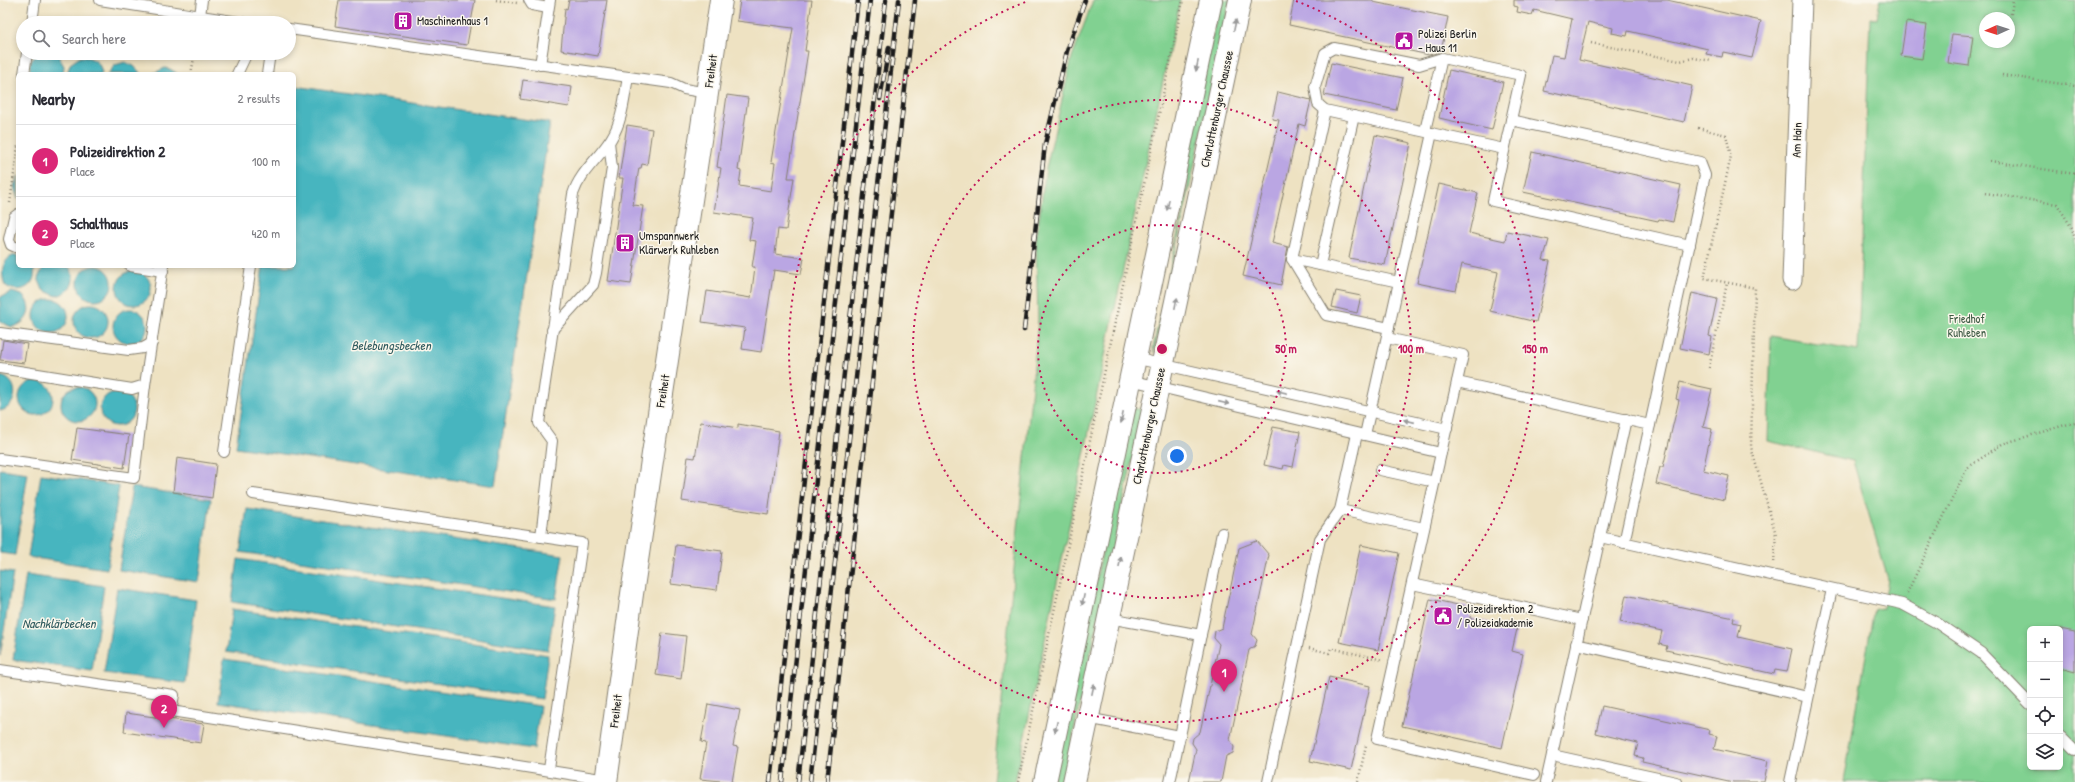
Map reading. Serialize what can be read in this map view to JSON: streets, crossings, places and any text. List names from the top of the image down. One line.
{"streets":{"main road":["Freiheit","Charlottenburger Chaussee"],"street":["Am Hain"]},"water":["Belebungsbecken","Nachklärbecken"],"parks":["Friedhof Ruhleben"],"places":{"building":["Maschinenhaus 1","Umspannwerk Klärwerk Ruhleben"],"public building":["Polizei Berlin - Haus 11","Polizeidirektion 2 / Polizeiakademie"]},"north":"left","page":{"search":"Search here","heading":["Nearby","2 results"],"list":[{"mark":"1","name":"Polizeidirektion 2","note":"Place","value":"100 m"},{"mark":"2","name":"Schalthaus","note":"Place","value":"420 m"}],"map_buttons":["+","−"],"pins":["1","2"]},"rings":["50 m","100 m","150 m"]}
